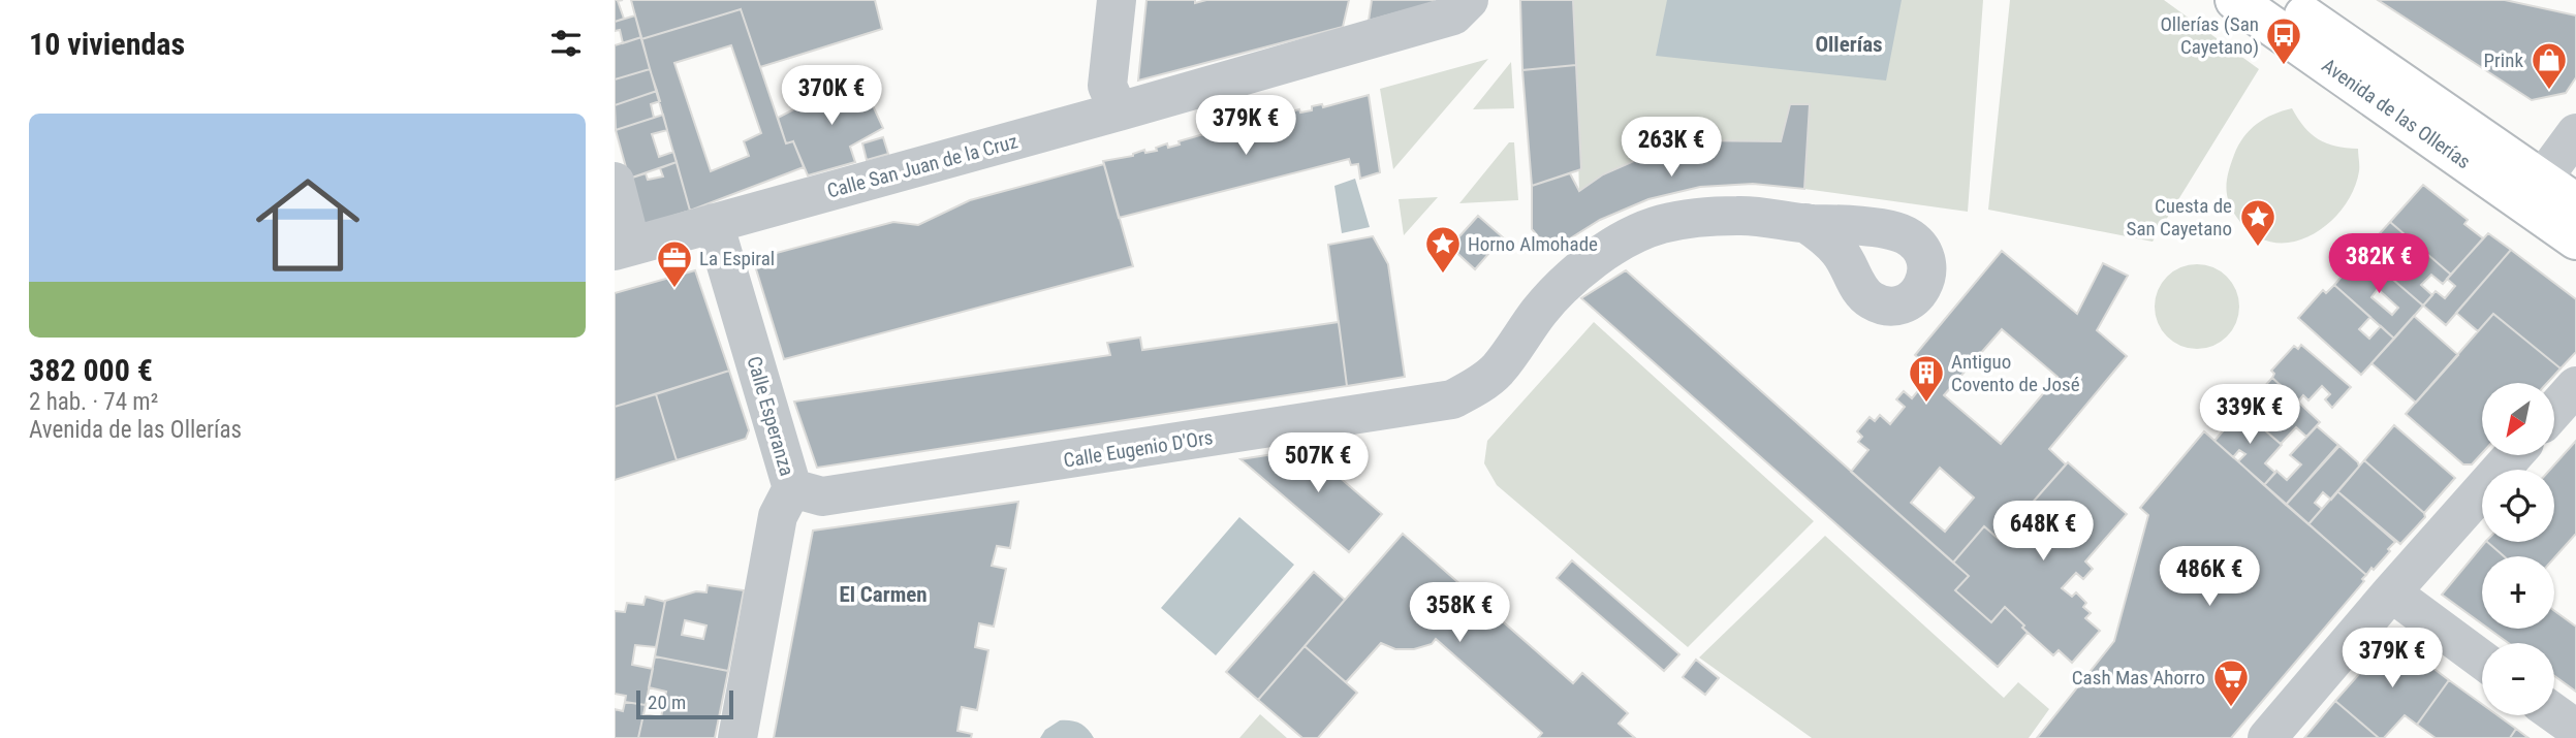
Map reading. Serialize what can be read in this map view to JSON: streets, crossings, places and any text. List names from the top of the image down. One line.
{"streets":{"main road":["Avenida de las Ollerías"],"street":["Calle San Juan de la Cruz","Calle Esperanza","Calle Eugenio D'Ors"]},"crossings":[["Calle San Juan de la Cruz","Calle Esperanza"],["Calle Esperanza","Calle Eugenio D'Ors"]],"districts":["Ollerías","El Carmen"],"places":{"bus stop":["Ollerías (San Cayetano)"],"shop":["Prink"],"place":["Cuesta de San Cayetano","Horno Almohade"],"office":["La Espiral"],"building":["Antiguo Covento de José"],"supermarket":["Cash Mas Ahorro"]},"scale_bar":"20 m","north":"bottom left","page":{"heading":"10 viviendas","price":["370K €","379K €","263K €","382K €","339K €","507K €","648K €","486K €","358K €","379K €"],"list":[{"name":"382 000 €","note":"2 hab. · 74 m² · Avenida de las Ollerías"}],"map_buttons":["+","−"],"scale":"20 m"}}
